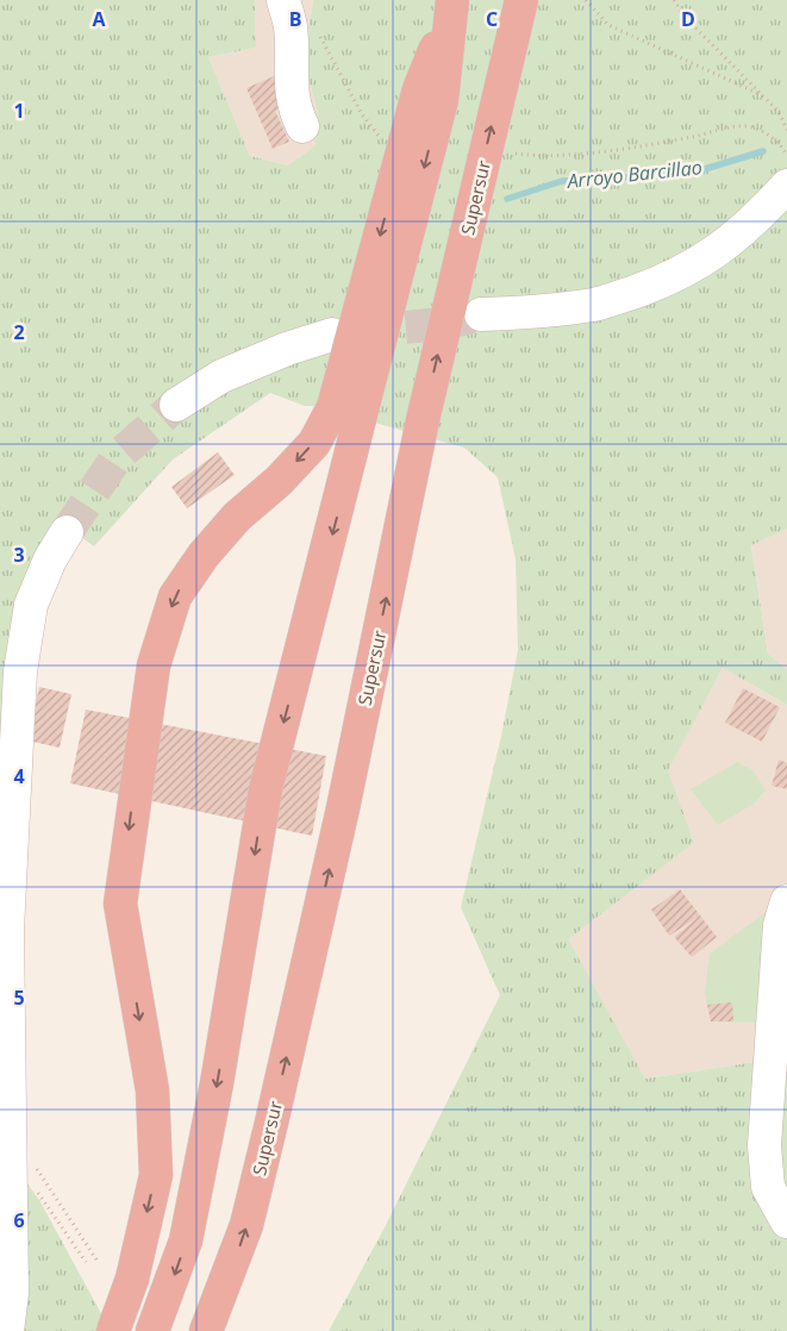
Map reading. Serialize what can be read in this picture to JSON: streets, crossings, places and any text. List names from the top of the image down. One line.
{"streets":{"highway":["Supersur"]},"water":["Arroyo Barcillao"],"grid":{"columns":["A","B","C","D"],"rows":["1","2","3","4","5","6"]}}
